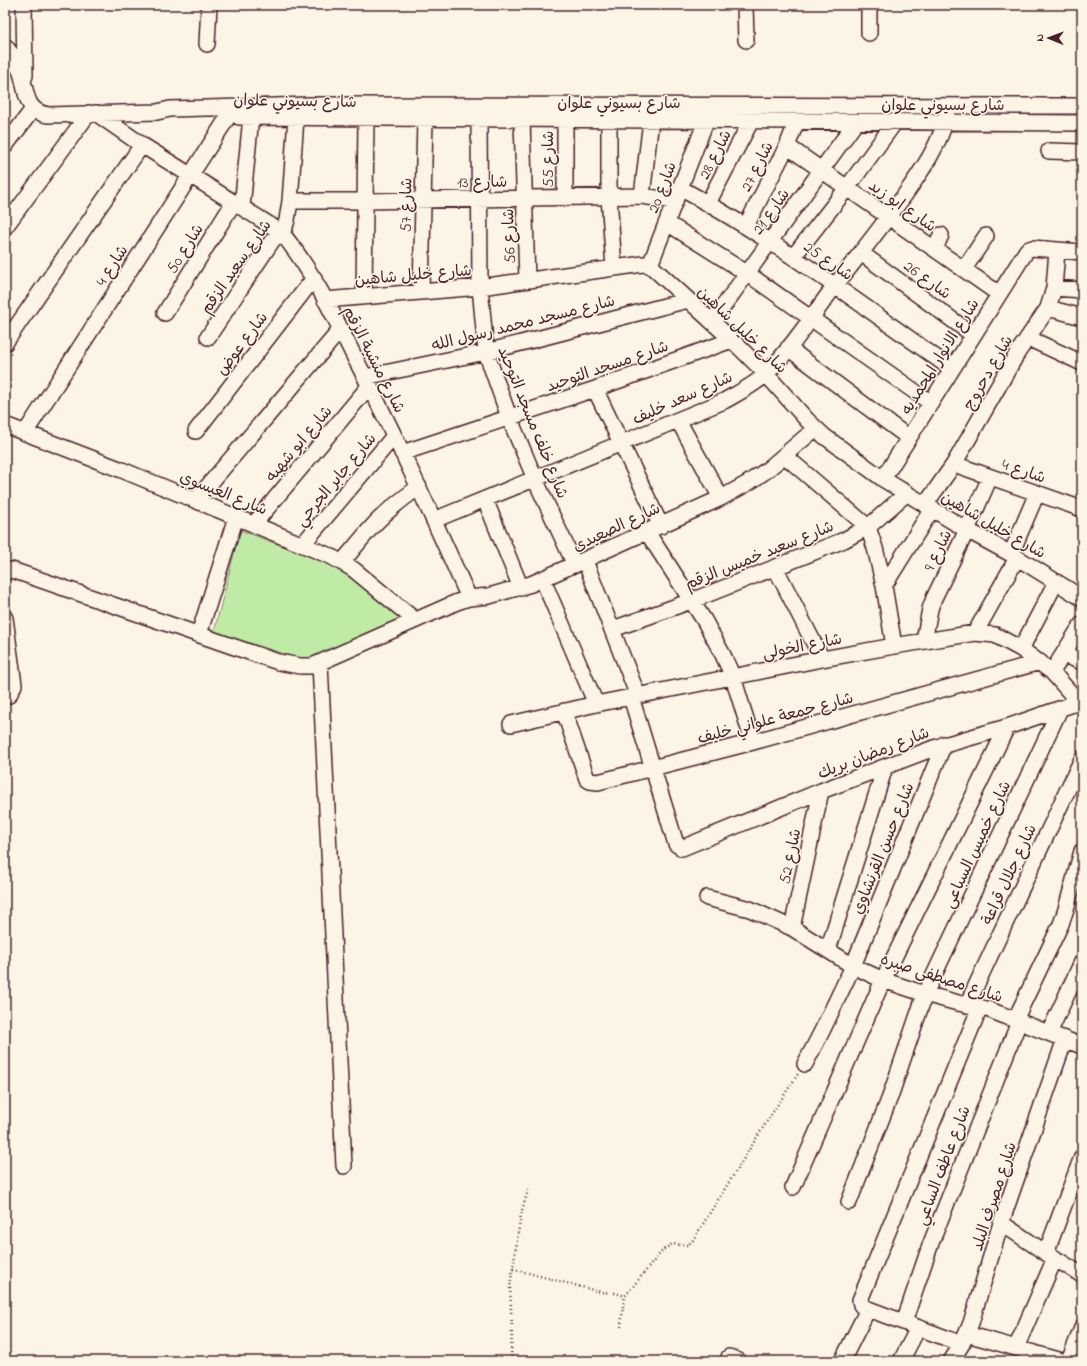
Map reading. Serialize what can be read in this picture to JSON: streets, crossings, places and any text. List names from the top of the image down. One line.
{"streets":{"street":["شارع بسيوني علوان","شارع 28","شارع 55","شارع 27","شارع 13","شارع 20","شارع 57","شارع ابو زيد","شارع 21","شارع 56","شارع 50","شارع 25","شارع 4","شارع سعيد الزقم","شارع خليل شاهين","شارع 26","شارع مسجد محمد رسول الله","شارع عوض","شارع الانوار المحمديه","شارع منشية الزقم","شارع مسجد التوحيد","شارع دحروج","شارع سعد خليف","شارع خلف مسجد التوحيد","شارع ابو شهبه","شارع جابر الجرحي","شارع العيسوي","شارع الصعيدى","شارع 9","شارع سعيد خميس الزقم","شارع الخولى","شارع جمعة علواني خليف","شارع رمضان بريك","شارع خميس السباعى","شارع حسن القرنشاوي","شارع 52","شارع جلال قراعة","شارع مصطفى صبره","شارع عاطف الساعي","شارع مصرف البلد"]},"crossings":[["شارع بسيوني علوان","شارع 28"],["شارع بسيوني علوان","شارع 55"],["شارع بسيوني علوان","شارع 27"],["شارع بسيوني علوان","شارع 20"],["شارع بسيوني علوان","شارع 57"],["شارع بسيوني علوان","شارع 21"],["شارع بسيوني علوان","شارع 56"],["شارع بسيوني علوان","شارع 4"],["شارع بسيوني علوان","شارع سعيد الزقم"],["شارع بسيوني علوان","شارع منشية الزقم"],["شارع بسيوني علوان","شارع سعد خليف"],["شارع بسيوني علوان","شارع خلف مسجد التوحيد"],["شارع 28","شارع 25"],["شارع 55","شارع 13"],["شارع 27","شارع ابو زيد"],["شارع 27","شارع 25"],["شارع 13","شارع 20"],["شارع 13","شارع 57"],["شارع 13","شارع 56"],["شارع 13","شارع سعيد الزقم"],["شارع 13","شارع خلف مسجد التوحيد"],["شارع 20","شارع 25"],["شارع 20","شارع خليل شاهين"],["شارع 57","شارع خليل شاهين"],["شارع ابو زيد","شارع 21"],["شارع ابو زيد","شارع الانوار المحمديه"],["شارع ابو زيد","شارع سعد خليف"],["شارع 21","شارع 25"],["شارع 21","شارع خليل شاهين"],["شارع 56","شارع خليل شاهين"],["شارع 50","شارع منشية الزقم"],["شارع 25","شارع الانوار المحمديه"],["شارع 25","شارع سعد خليف"],["شارع 4","شارع منشية الزقم"],["شارع 4","شارع دحروج"],["شارع 4","شارع العيسوي"],["شارع 4","شارع 9"],["شارع سعيد الزقم","شارع منشية الزقم"],["شارع خليل شاهين","شارع مسجد محمد رسول الله"],["شارع خليل شاهين","شارع الانوار المحمديه"],["شارع خليل شاهين","شارع منشية الزقم"],["شارع خليل شاهين","شارع مسجد التوحيد"],["شارع خليل شاهين","شارع دحروج"],["شارع خليل شاهين","شارع سعد خليف"],["شارع خليل شاهين","شارع خلف مسجد التوحيد"],["شارع خليل شاهين","شارع الصعيدى"],["شارع خليل شاهين","شارع 9"],["شارع خليل شاهين","شارع سعيد خميس الزقم"],["شارع 26","شارع الانوار المحمديه"],["شارع 26","شارع سعد خليف"],["شارع مسجد محمد رسول الله","شارع منشية الزقم"],["شارع مسجد محمد رسول الله","شارع خلف مسجد التوحيد"],["شارع مسجد محمد رسول الله","شارع ابو شهبه"],["شارع عوض","شارع منشية الزقم"],["شارع الانوار المحمديه","شارع دحروج"],["شارع منشية الزقم","شارع مسجد التوحيد"],["شارع منشية الزقم","شارع سعد خليف"],["شارع منشية الزقم","شارع ابو شهبه"],["شارع منشية الزقم","شارع جابر الجرحي"],["شارع منشية الزقم","شارع الصعيدى"],["شارع مسجد التوحيد","شارع خلف مسجد التوحيد"],["شارع سعد خليف","شارع خلف مسجد التوحيد"],["شارع خلف مسجد التوحيد","شارع الصعيدى"],["شارع خلف مسجد التوحيد","شارع سعيد خميس الزقم"],["شارع خلف مسجد التوحيد","شارع الخولى"],["شارع خلف مسجد التوحيد","شارع جمعة علواني خليف"],["شارع خلف مسجد التوحيد","شارع رمضان بريك"],["شارع ابو شهبه","شارع العيسوي"],["شارع جابر الجرحي","شارع العيسوي"],["شارع العيسوي","شارع الصعيدى"],["شارع 9","شارع الخولى"],["شارع الخولى","شارع جمعة علواني خليف"],["شارع الخولى","شارع رمضان بريك"],["شارع رمضان بريك","شارع خميس السباعى"],["شارع رمضان بريك","شارع حسن القرنشاوي"],["شارع رمضان بريك","شارع 52"],["شارع خميس السباعى","شارع مصطفى صبره"],["شارع حسن القرنشاوي","شارع مصطفى صبره"],["شارع 52","شارع مصطفى صبره"],["شارع جلال قراعة","شارع مصطفى صبره"],["شارع مصطفى صبره","شارع عاطف الساعي"],["شارع مصطفى صبره","شارع مصرف البلد"]],"north":"left"}
